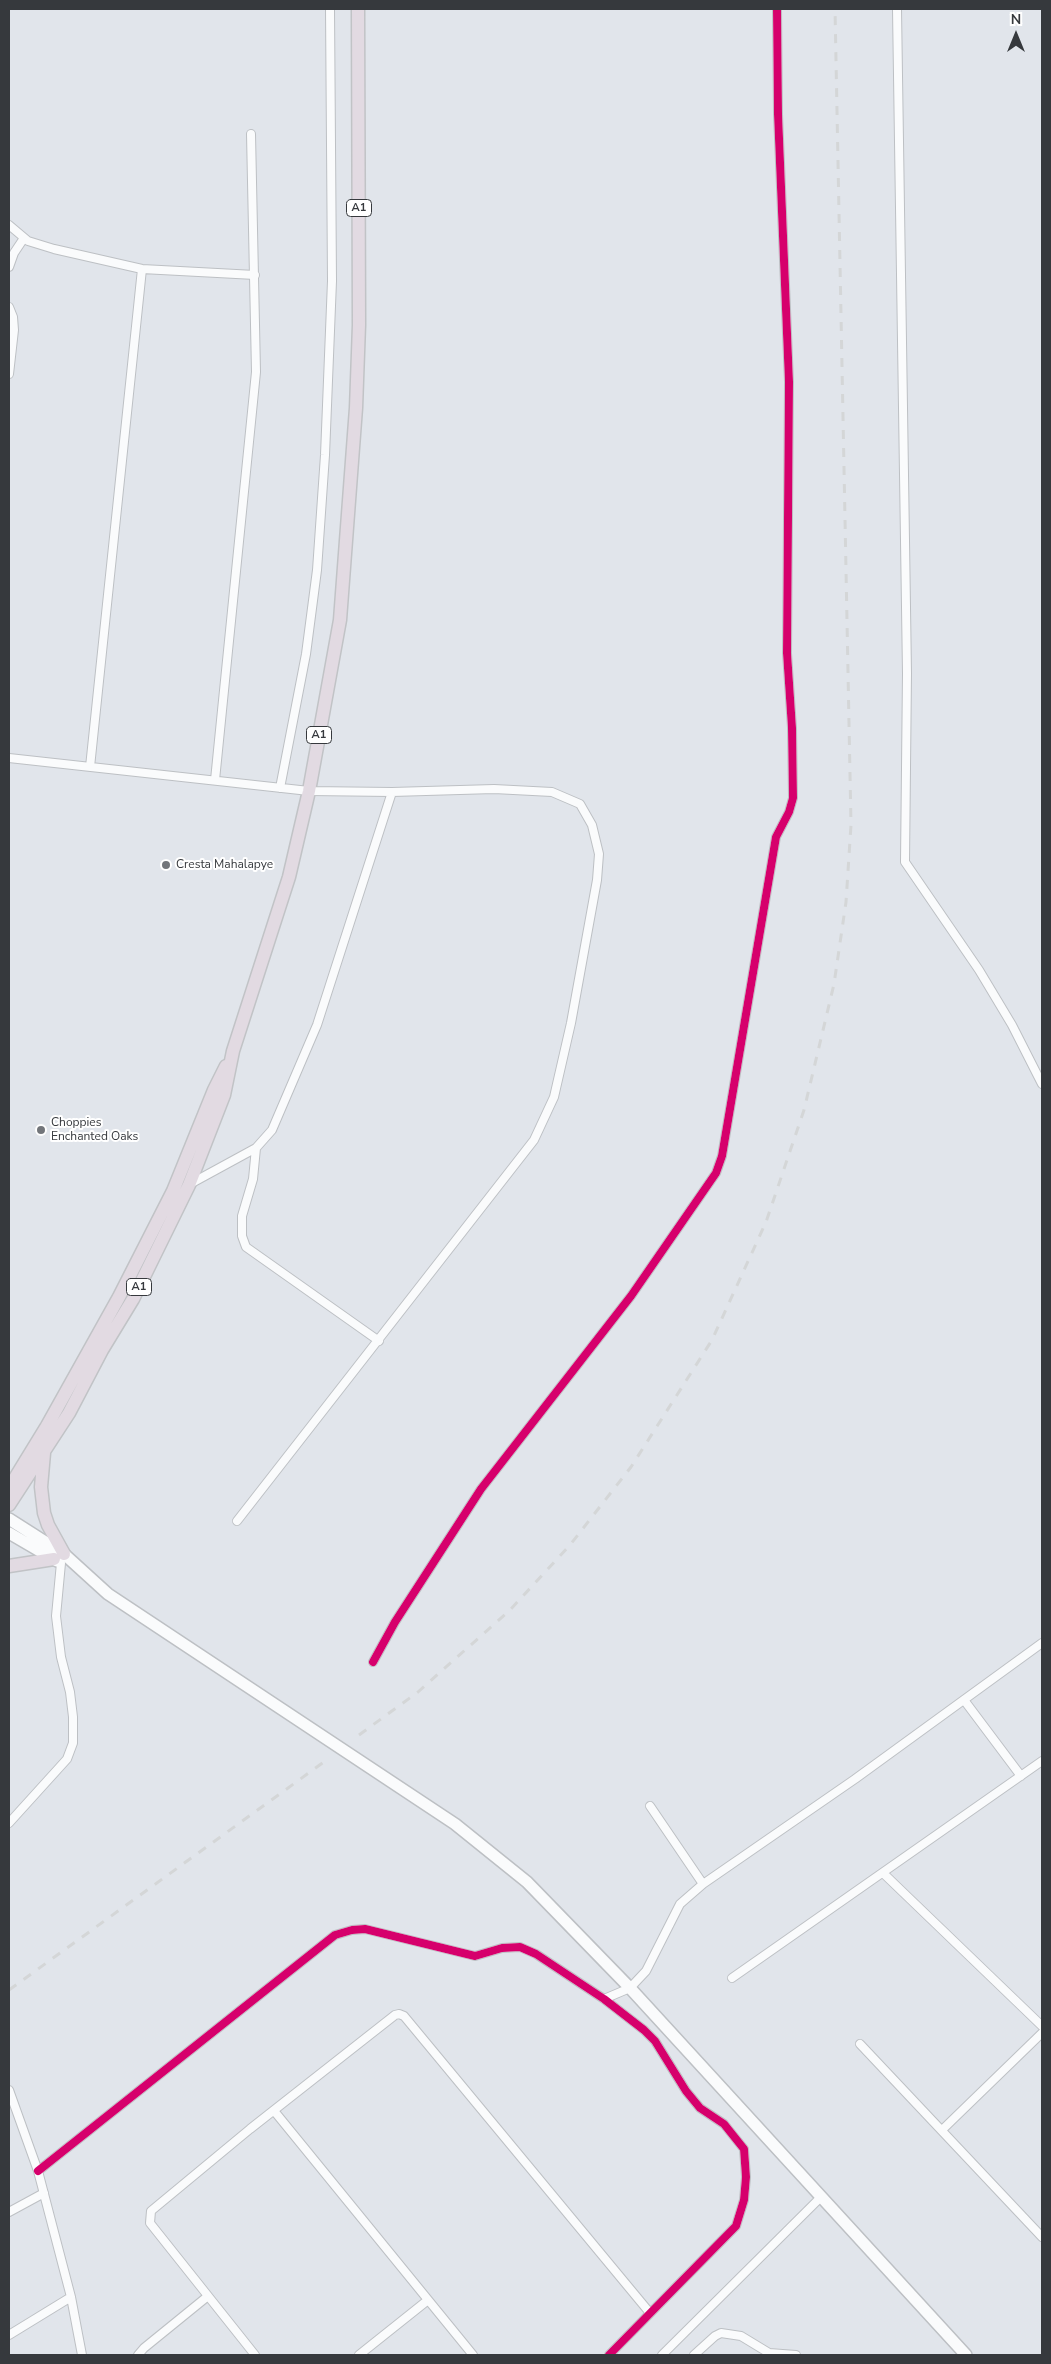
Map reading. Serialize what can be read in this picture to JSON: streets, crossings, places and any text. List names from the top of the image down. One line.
{"streets":{"highway":["A1"]},"places":["Cresta Mahalapye","Choppies Enchanted Oaks"],"north":"top"}
